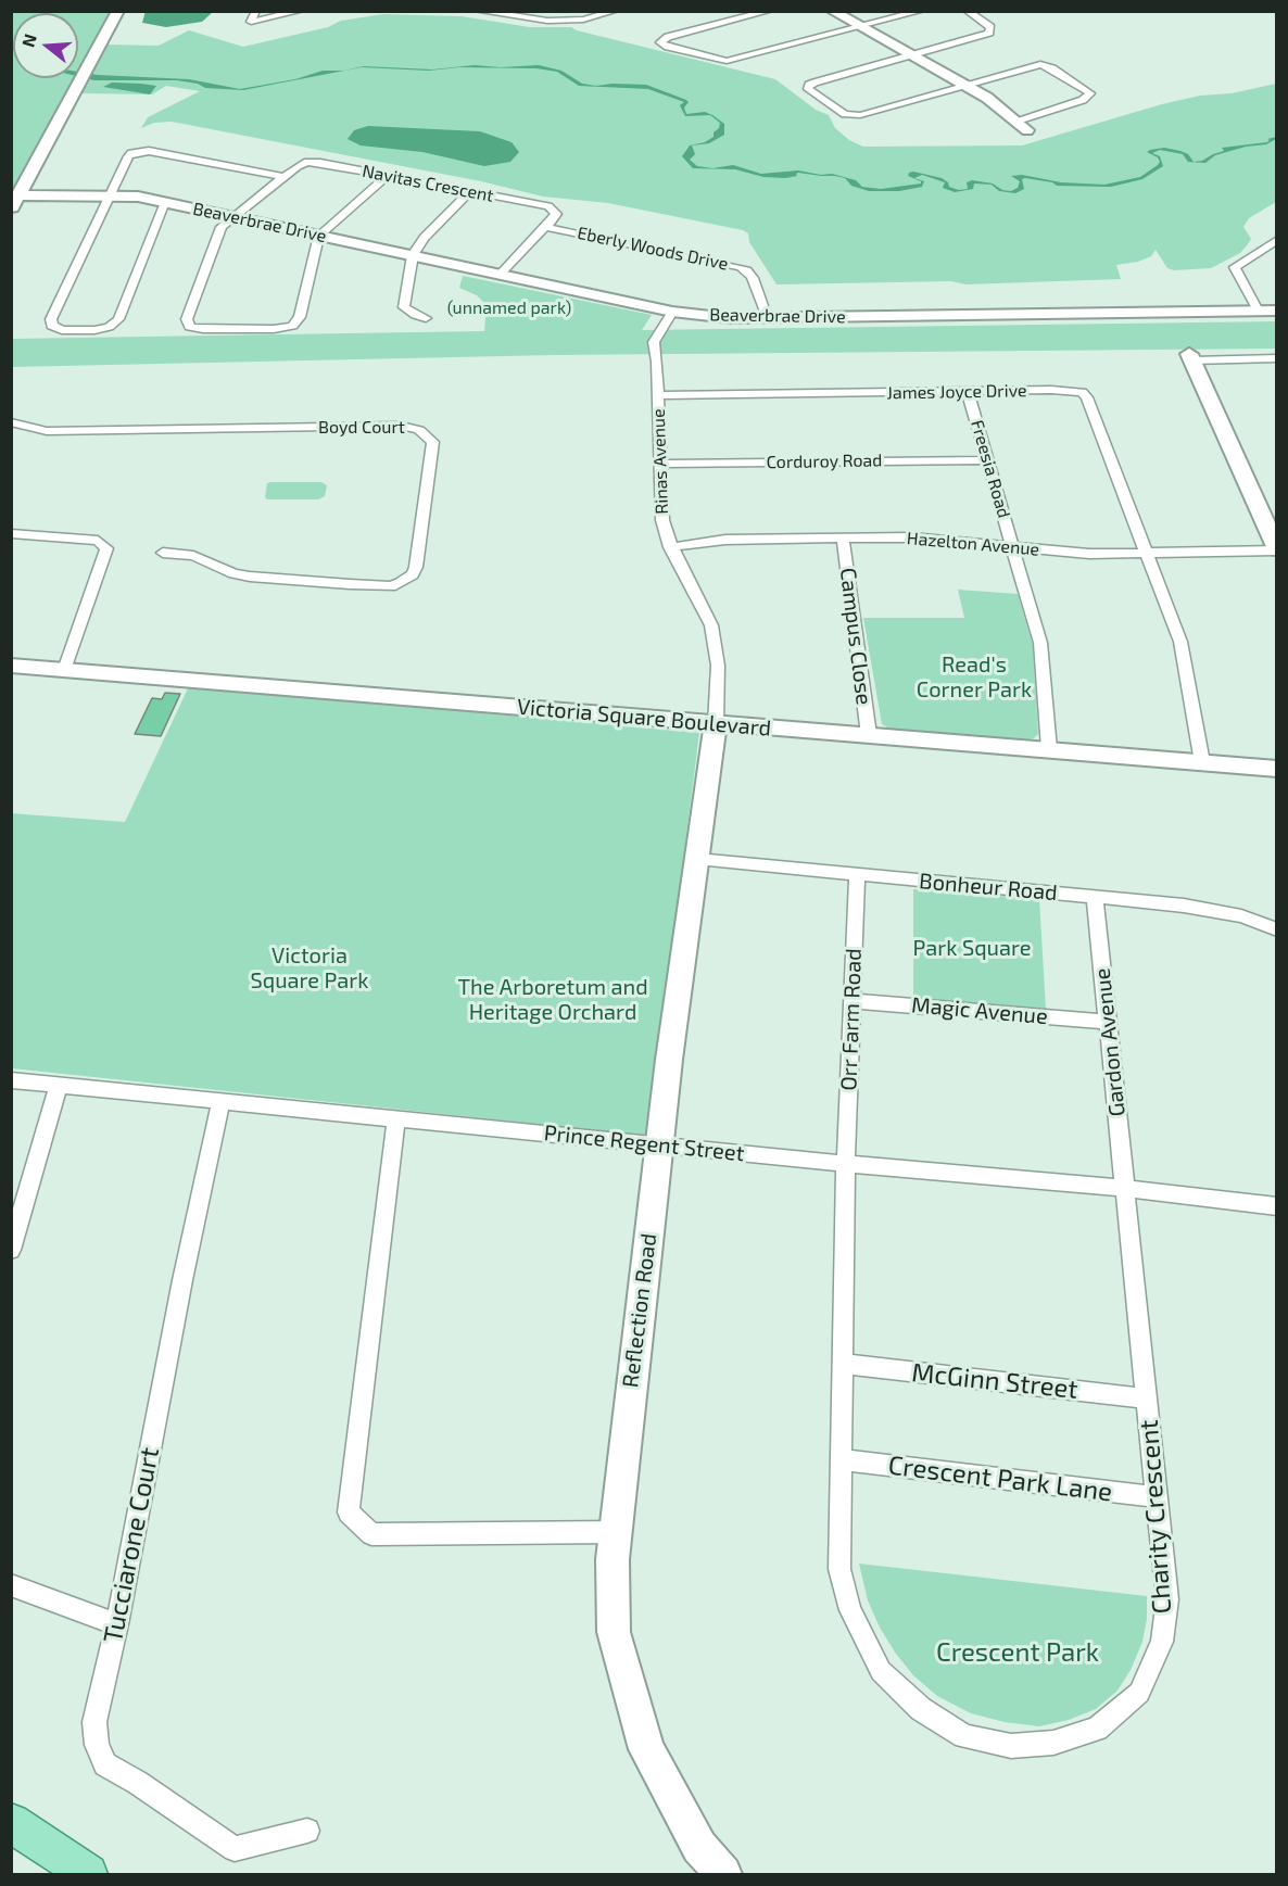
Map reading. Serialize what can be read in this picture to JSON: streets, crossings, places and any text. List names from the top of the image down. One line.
{"streets":{"street":["Navitas Crescent","Beaverbrae Drive","Eberly Woods Drive","James Joyce Drive","Boyd Court","Rinas Avenue","Corduroy Road","Freesia Road","Hazelton Avenue","Campus Close","Victoria Square Boulevard","Bonheur Road","Magic Avenue","Orr Farm Road","Gardon Avenue","Prince Regent Street","Reflection Road","McGinn Street","Crescent Park Lane","Charity Crescent","Tucciarone Court"]},"crossings":[["Navitas Crescent","Beaverbrae Drive"],["Navitas Crescent","Eberly Woods Drive"],["Beaverbrae Drive","Eberly Woods Drive"],["Beaverbrae Drive","Rinas Avenue"],["James Joyce Drive","Rinas Avenue"],["James Joyce Drive","Freesia Road"],["James Joyce Drive","Hazelton Avenue"],["James Joyce Drive","Victoria Square Boulevard"],["Rinas Avenue","Corduroy Road"],["Rinas Avenue","Hazelton Avenue"],["Rinas Avenue","Victoria Square Boulevard"],["Rinas Avenue","Reflection Road"],["Corduroy Road","Freesia Road"],["Freesia Road","Hazelton Avenue"],["Freesia Road","Victoria Square Boulevard"],["Hazelton Avenue","Campus Close"],["Campus Close","Victoria Square Boulevard"],["Victoria Square Boulevard","Reflection Road"],["Bonheur Road","Orr Farm Road"],["Bonheur Road","Gardon Avenue"],["Bonheur Road","Reflection Road"],["Magic Avenue","Orr Farm Road"],["Magic Avenue","Gardon Avenue"],["Orr Farm Road","Prince Regent Street"],["Orr Farm Road","Charity Crescent"],["Gardon Avenue","Prince Regent Street"],["Gardon Avenue","Charity Crescent"],["Prince Regent Street","Reflection Road"],["Prince Regent Street","Charity Crescent"],["Prince Regent Street","Tucciarone Court"],["McGinn Street","Charity Crescent"],["Crescent Park Lane","Charity Crescent"]],"parks":["(unnamed park)","Read's Corner Park","Park Square","Victoria Square Park","The Arboretum and Heritage Orchard","Crescent Park"],"north":"left"}
